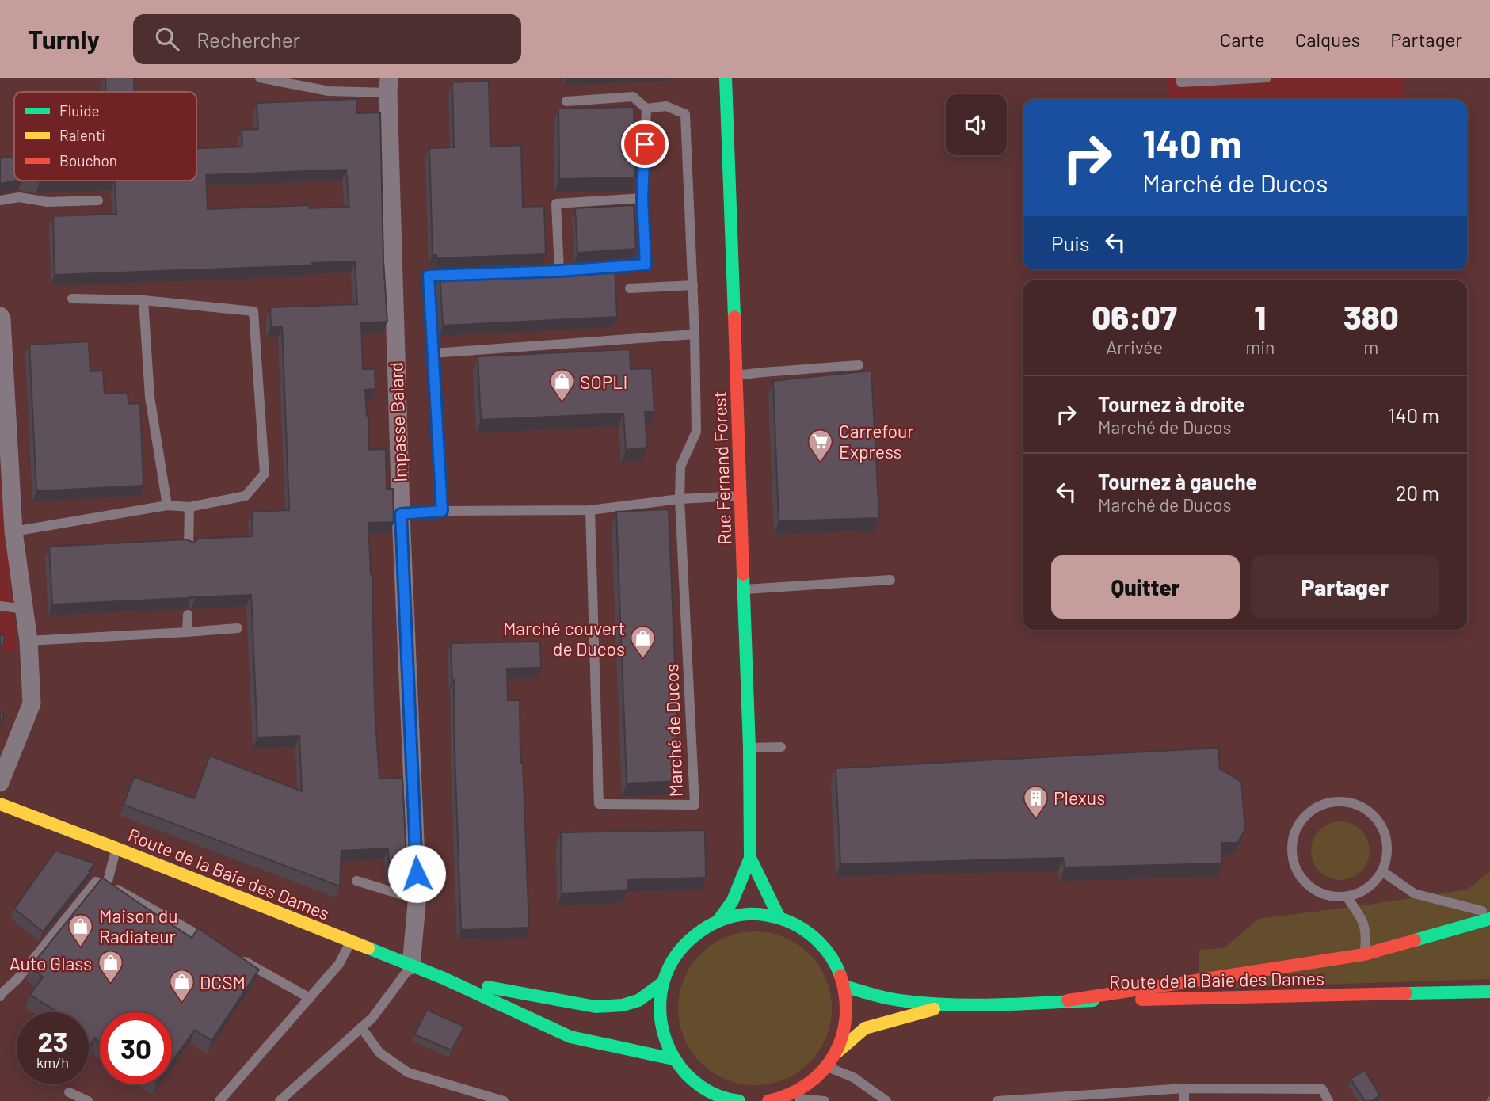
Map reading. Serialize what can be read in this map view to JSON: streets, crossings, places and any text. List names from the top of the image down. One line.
{"streets":{"main road":["Rue Fernand Forest","Route de la Baie des Dames"],"street":["Impasse Balard"],"lane":["Marché de Ducos"]},"crossings":[["Impasse Balard","Route de la Baie des Dames"]],"places":{"shop":["SOPLI","Marché couvert de Ducos","Maison du Radiateur","Auto Glass","DCSM"],"supermarket":["Carrefour Express"],"building":["Plexus"]},"legend":["Fluide","Ralenti","Bouchon"],"page":{"header":"Turnly","search":"Rechercher","nav":["Carte","Calques","Partager"],"turn":["140 m","Marché de Ducos"],"then":"Puis","eta":["06:07","Arrivée","1","min","380","m"],"list":[{"name":"Tournez à droite","note":"Marché de Ducos","value":"140 m"},{"name":"Tournez à gauche","note":"Marché de Ducos","value":"20 m"}],"buttons":["Quitter","Partager"],"speed":"23 km/h","limit":"30"}}
